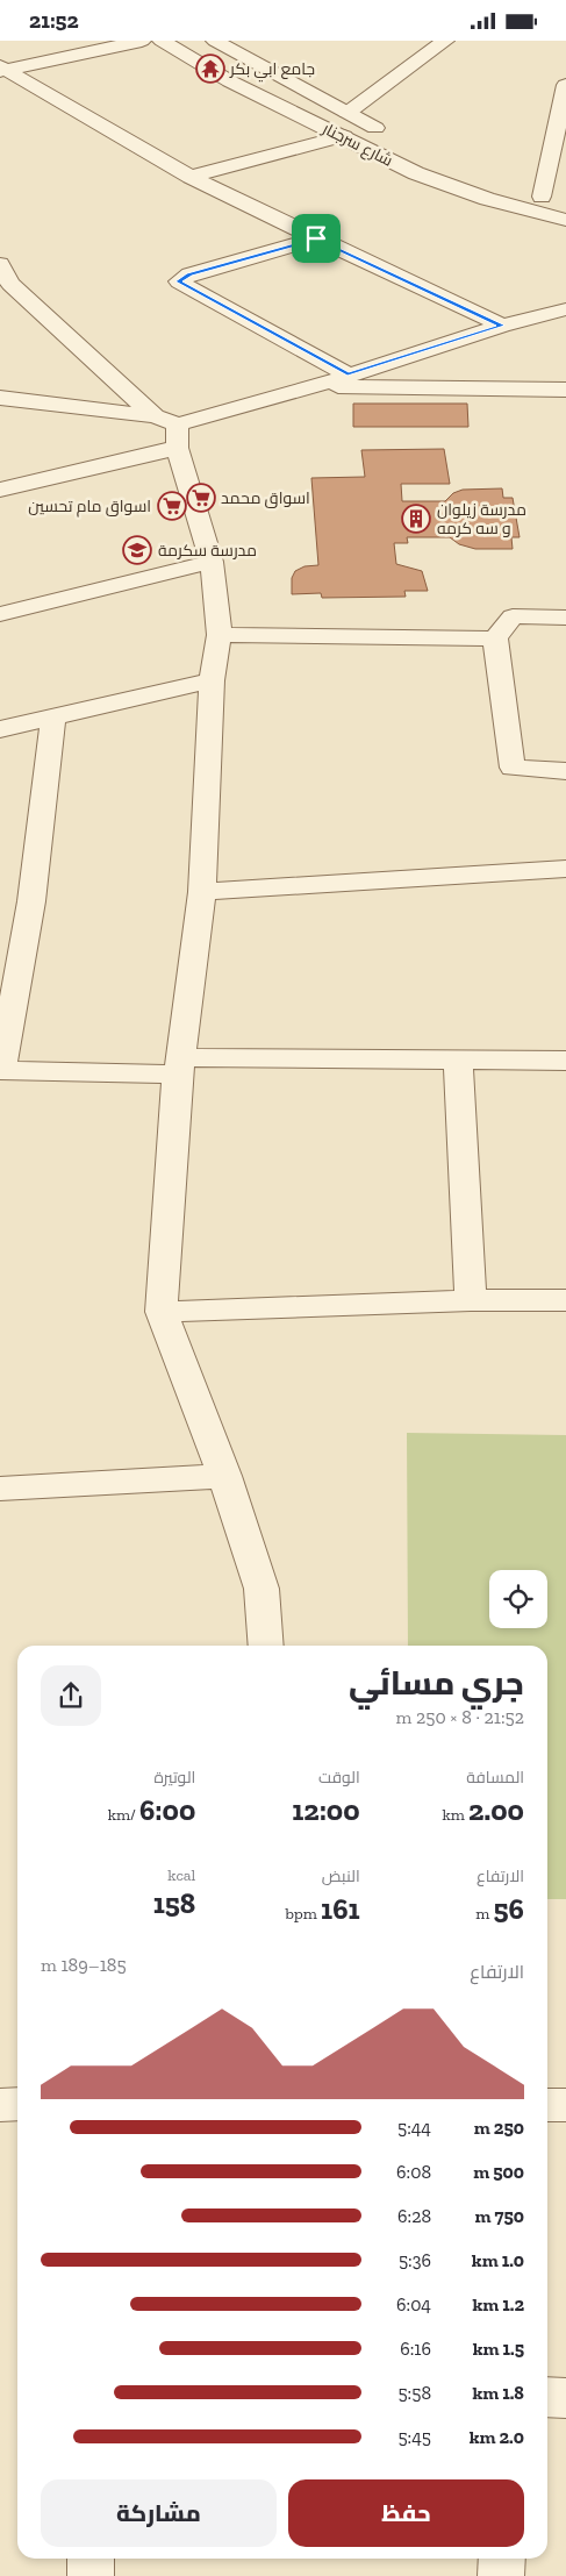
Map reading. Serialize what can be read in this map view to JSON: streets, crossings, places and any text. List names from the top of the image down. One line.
{"streets":{"street":["شارع سرجنار"]},"places":{"temple":["جامع ابي بكر"],"supermarket":["اسواق محمد","اسواق مام تحسين"],"building":["مدرسة زيلوان و سه كرمه"],"school or university":["مدرسة سكرمة"]},"page":{"status":"21:52","heading":["جري مسائي","21:52 · 8 × 250 m"],"stats":[["المسافة","2.00 km"],["الوقت","12:00"],["الوتيرة","6:00 /km"],["الارتفاع","56 m"],["النبض","161 bpm"],["kcal","158"]],"chart":["الارتفاع","185–189 m"],"list":[{"name":"250 m","note":"5:44"},{"name":"500 m","note":"6:08"},{"name":"750 m","note":"6:28"},{"name":"1.0 km","note":"5:36"},{"name":"1.2 km","note":"6:04"},{"name":"1.5 km","note":"6:16"},{"name":"1.8 km","note":"5:58"},{"name":"2.0 km","note":"5:45"}],"buttons":["حفظ","مشاركة"]}}
